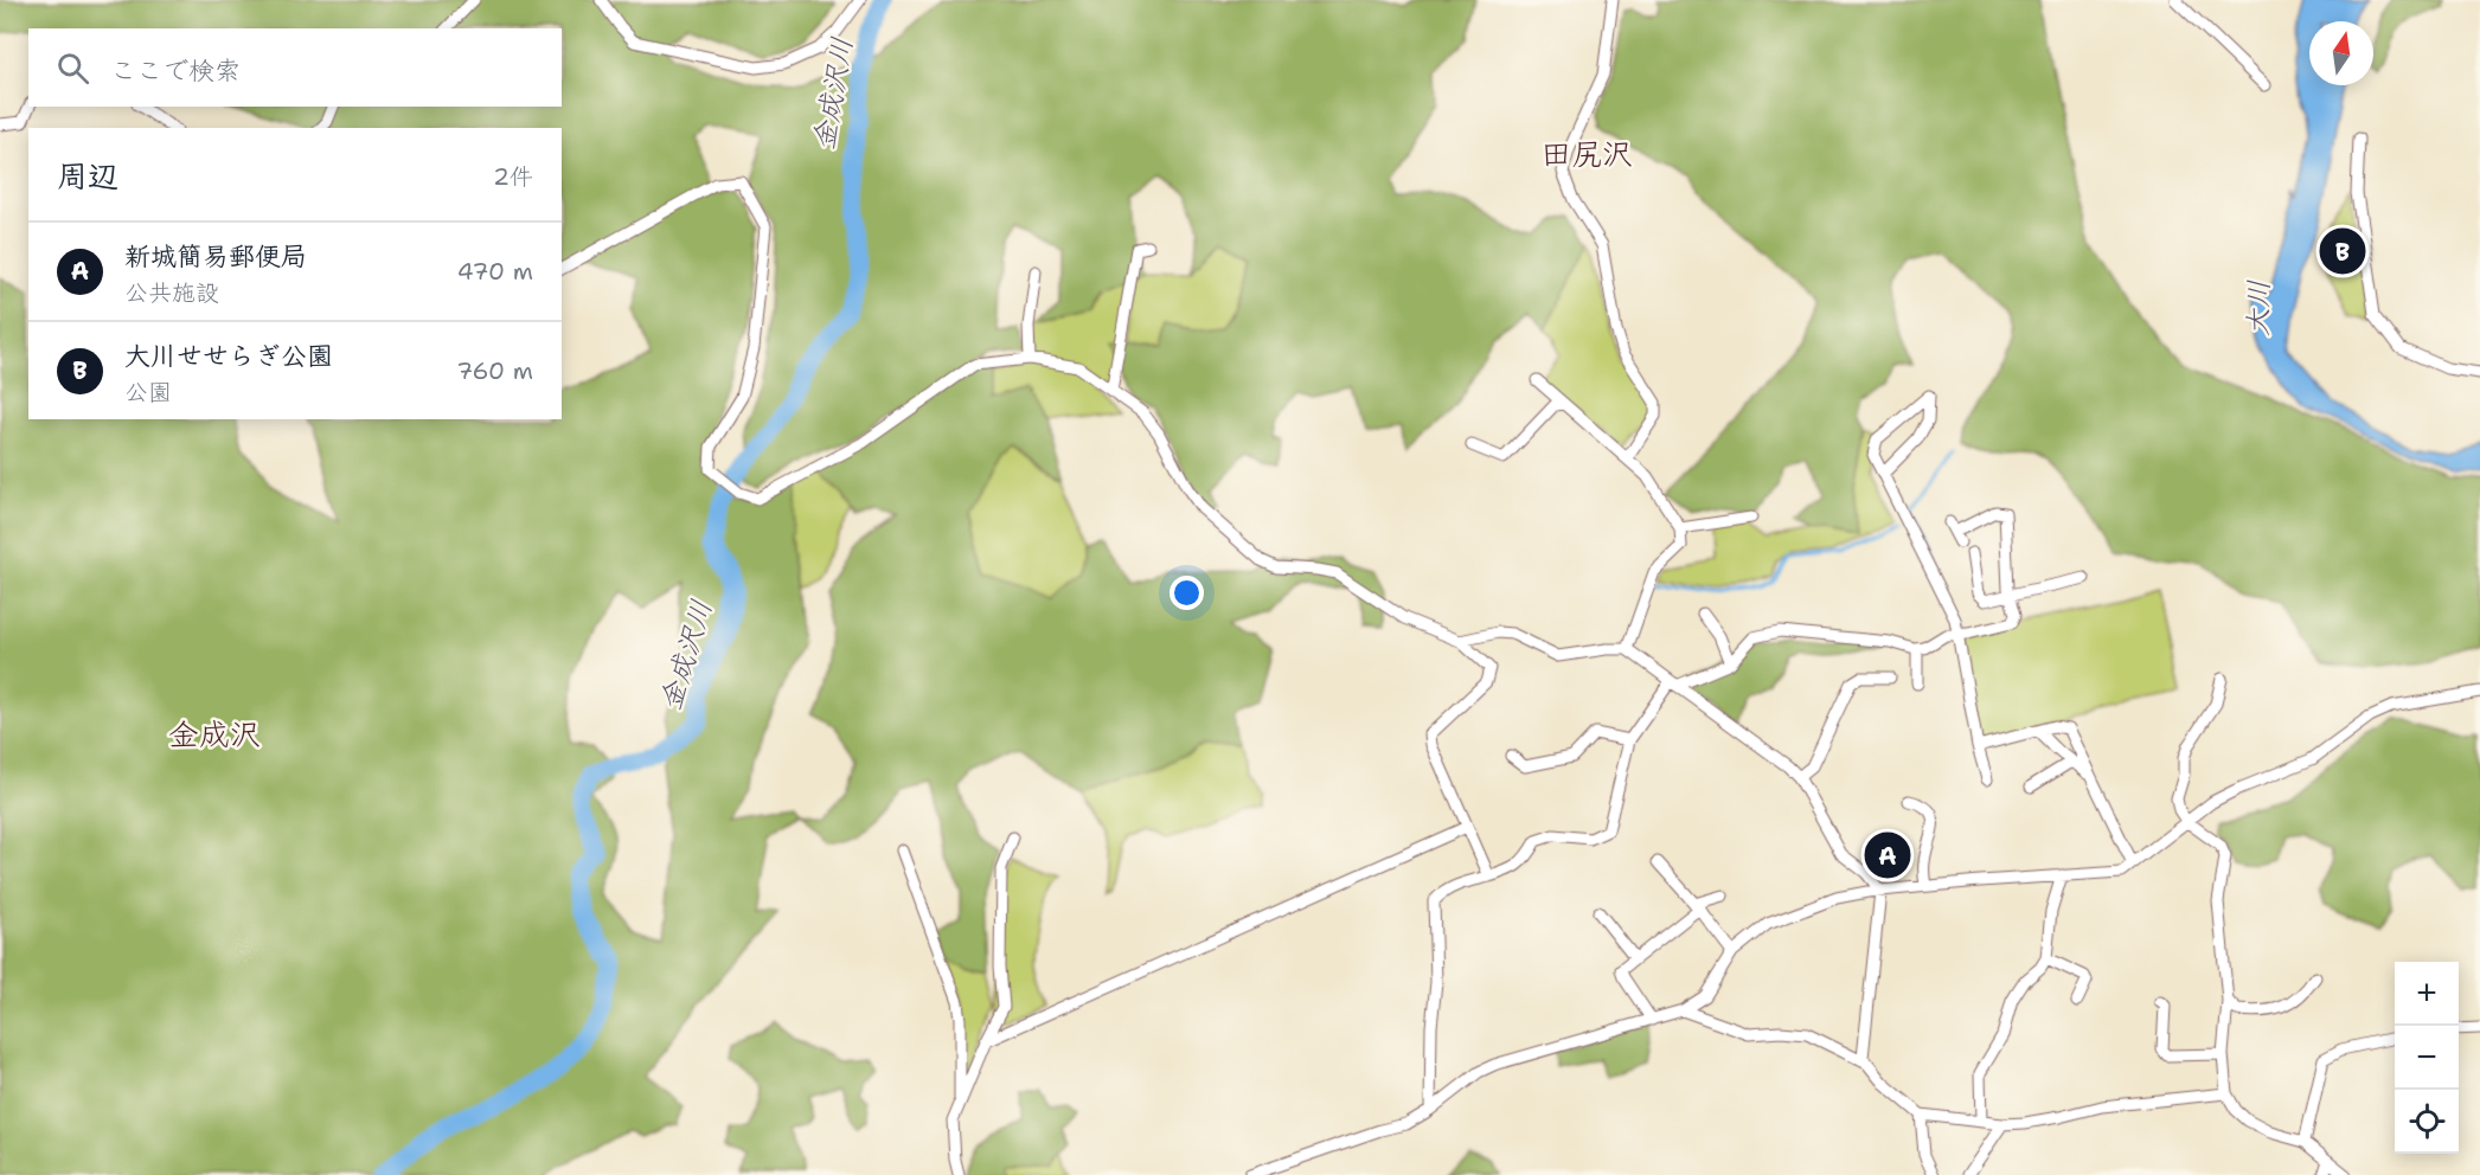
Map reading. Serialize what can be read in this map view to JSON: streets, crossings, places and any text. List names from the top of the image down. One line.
{"districts":["田尻沢","金成沢"],"water":["金成沢川","大川"],"north":"top","page":{"search":"ここで検索","heading":["周辺","2件"],"list":[{"mark":"A","name":"新城簡易郵便局","note":"公共施設","value":"470 m"},{"mark":"B","name":"大川せせらぎ公園","note":"公園","value":"760 m"}],"pins":["B","A"],"map_buttons":["+","−"]}}
